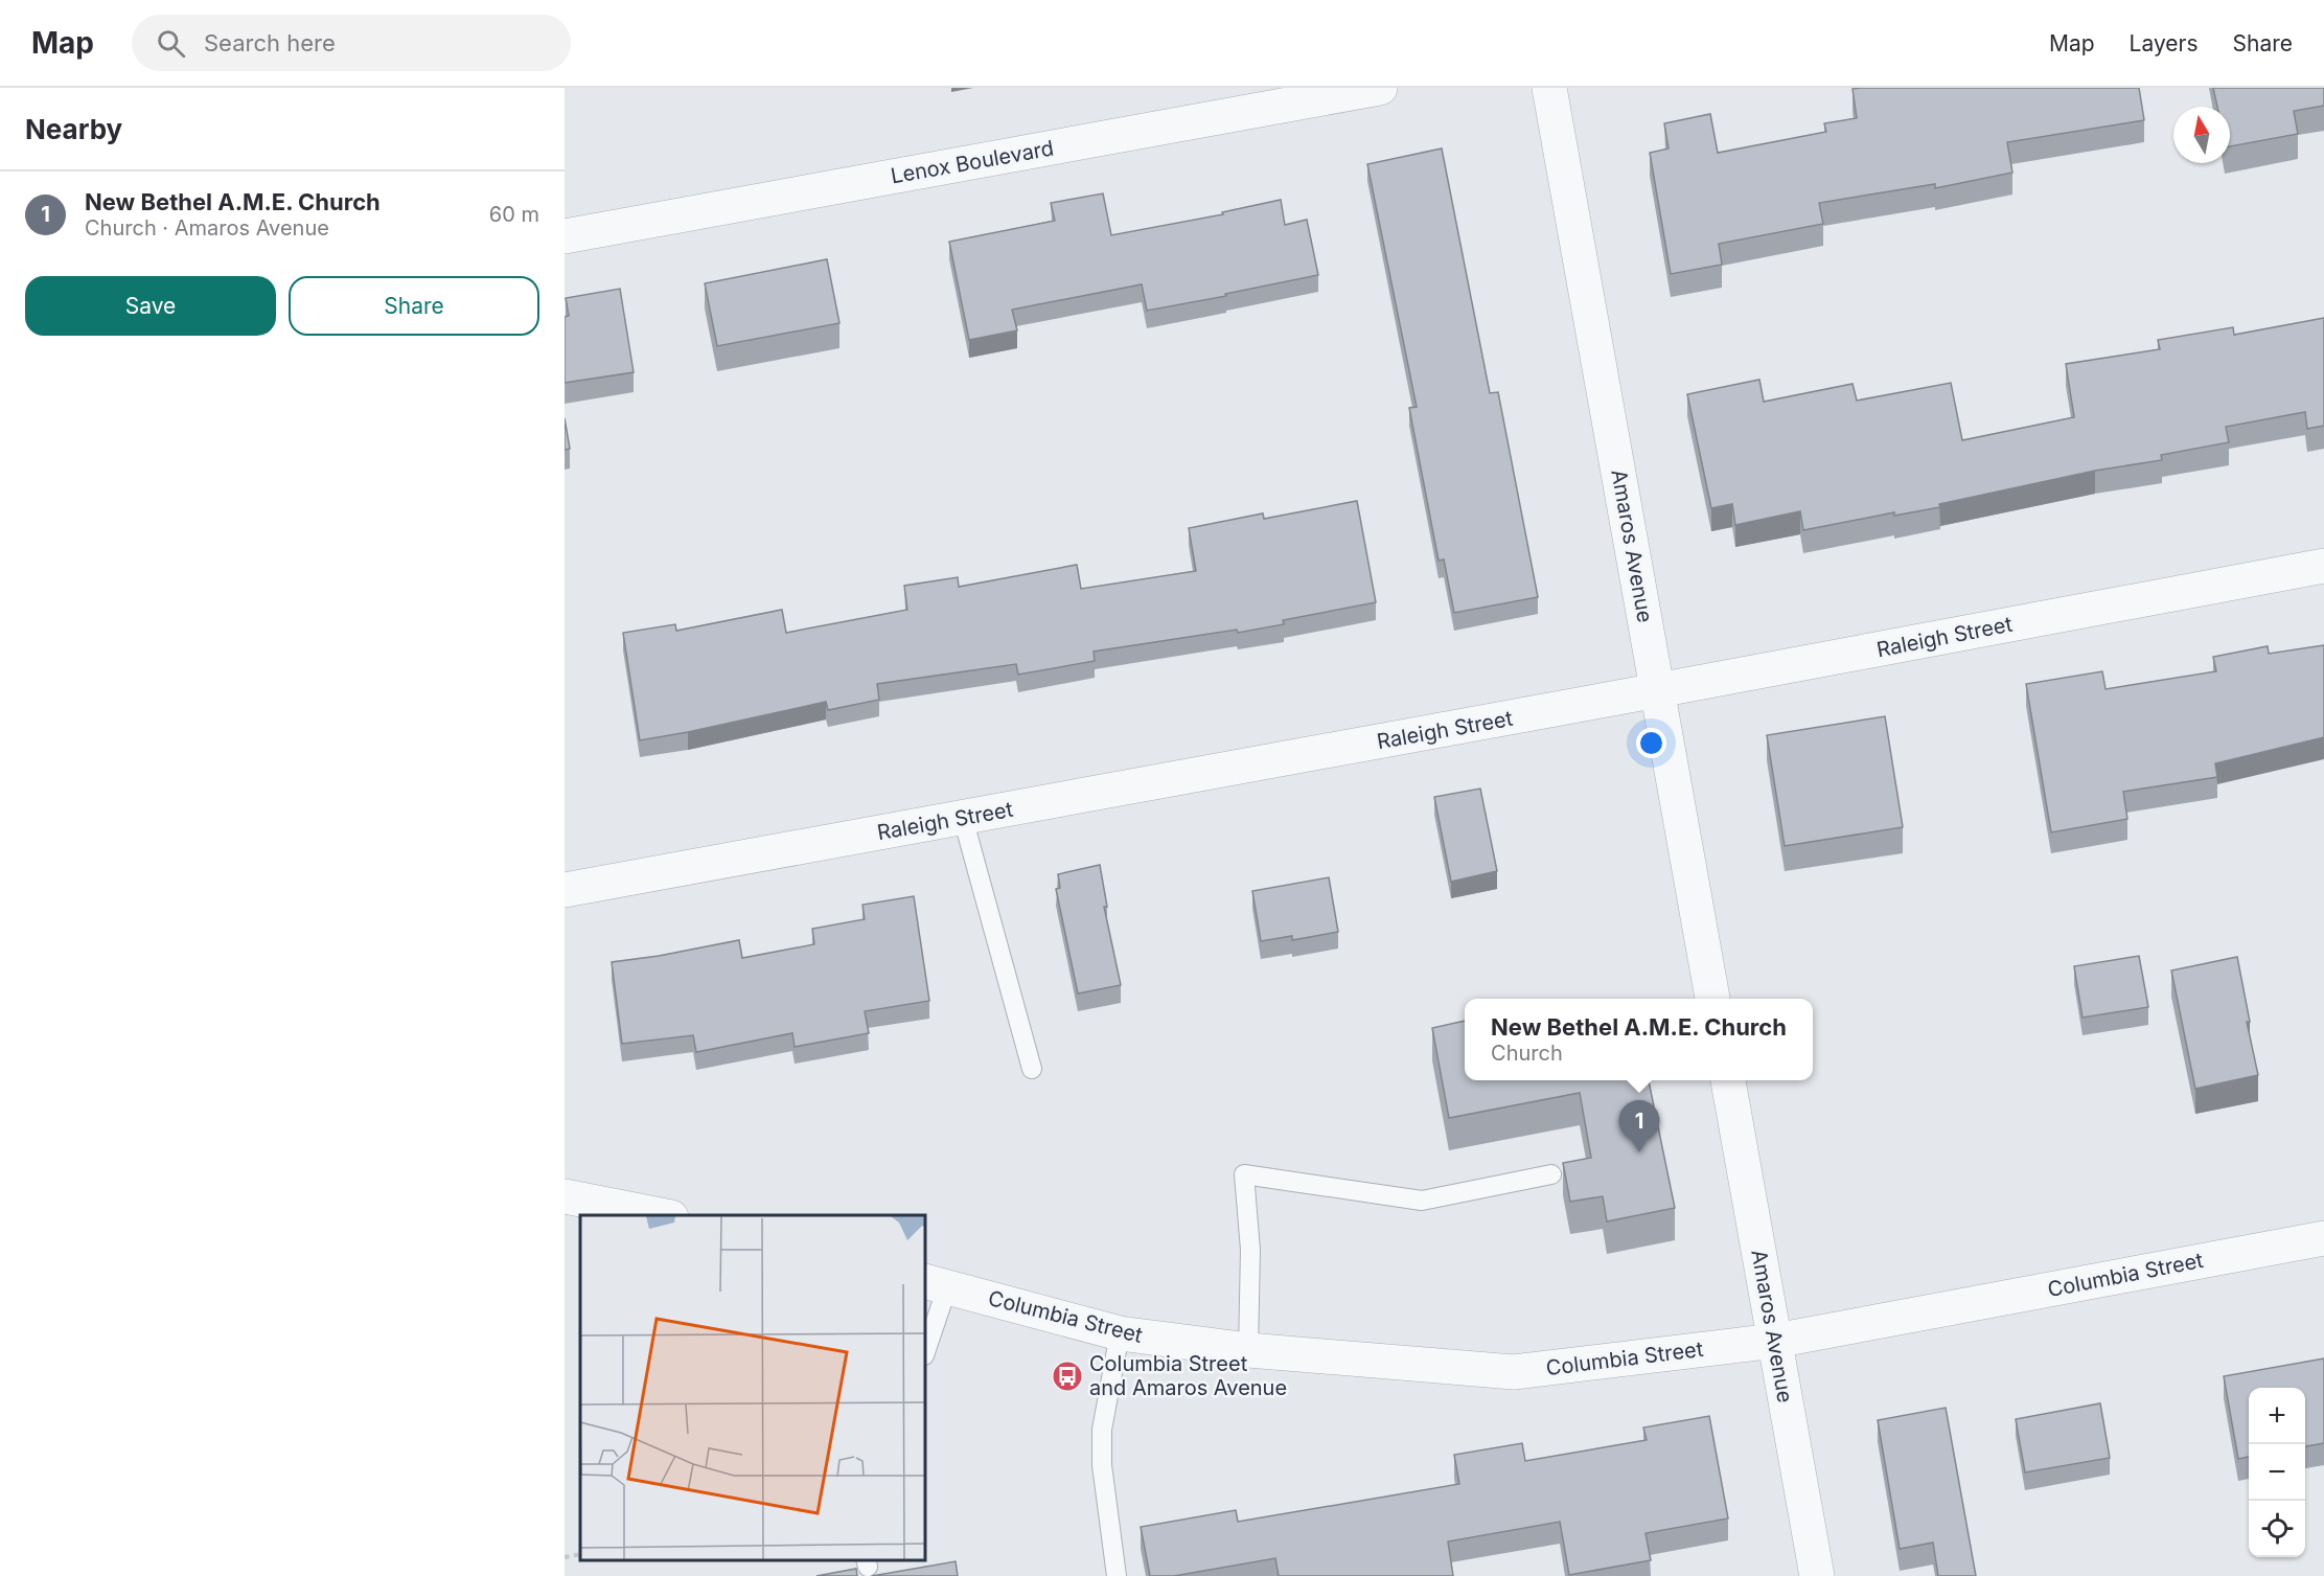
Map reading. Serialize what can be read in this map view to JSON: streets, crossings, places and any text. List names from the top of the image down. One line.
{"streets":{"street":["Lenox Boulevard","Amaros Avenue","Raleigh Street","Columbia Street"]},"crossings":[["Amaros Avenue","Raleigh Street"],["Amaros Avenue","Columbia Street"]],"places":{"bus stop":["Columbia Street and Amaros Avenue"]},"north":"top","page":{"header":"Map","search":"Search here","nav":["Map","Layers","Share"],"heading":"Nearby","list":[{"mark":"1","name":"New Bethel A.M.E. Church","note":"Church · Amaros Avenue","value":"60 m"}],"buttons":["Save","Share"],"popup":["New Bethel A.M.E. Church","Church"],"pins":"1","map_buttons":["+","−"]}}
